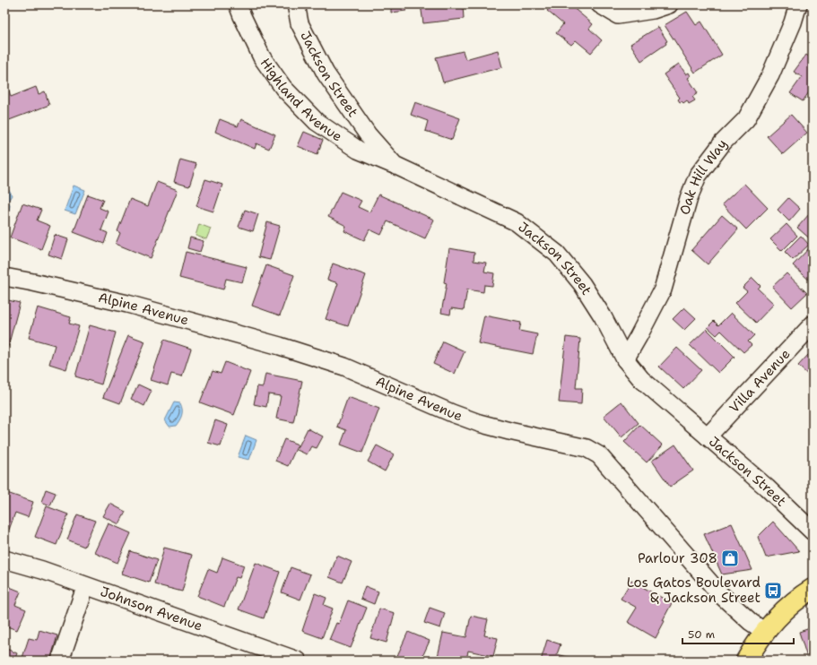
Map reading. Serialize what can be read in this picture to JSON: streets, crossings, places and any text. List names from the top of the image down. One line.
{"streets":{"street":["Jackson Street","Highland Avenue","Oak Hill Way","Alpine Avenue","Villa Avenue","Johnson Avenue"]},"crossings":[["Jackson Street","Highland Avenue"],["Jackson Street","Oak Hill Way"],["Jackson Street","Villa Avenue"]],"places":{"shop":["Parlour 308"],"bus stop":["Los Gatos Boulevard & Jackson Street"]},"scale_bar":"50 m"}
